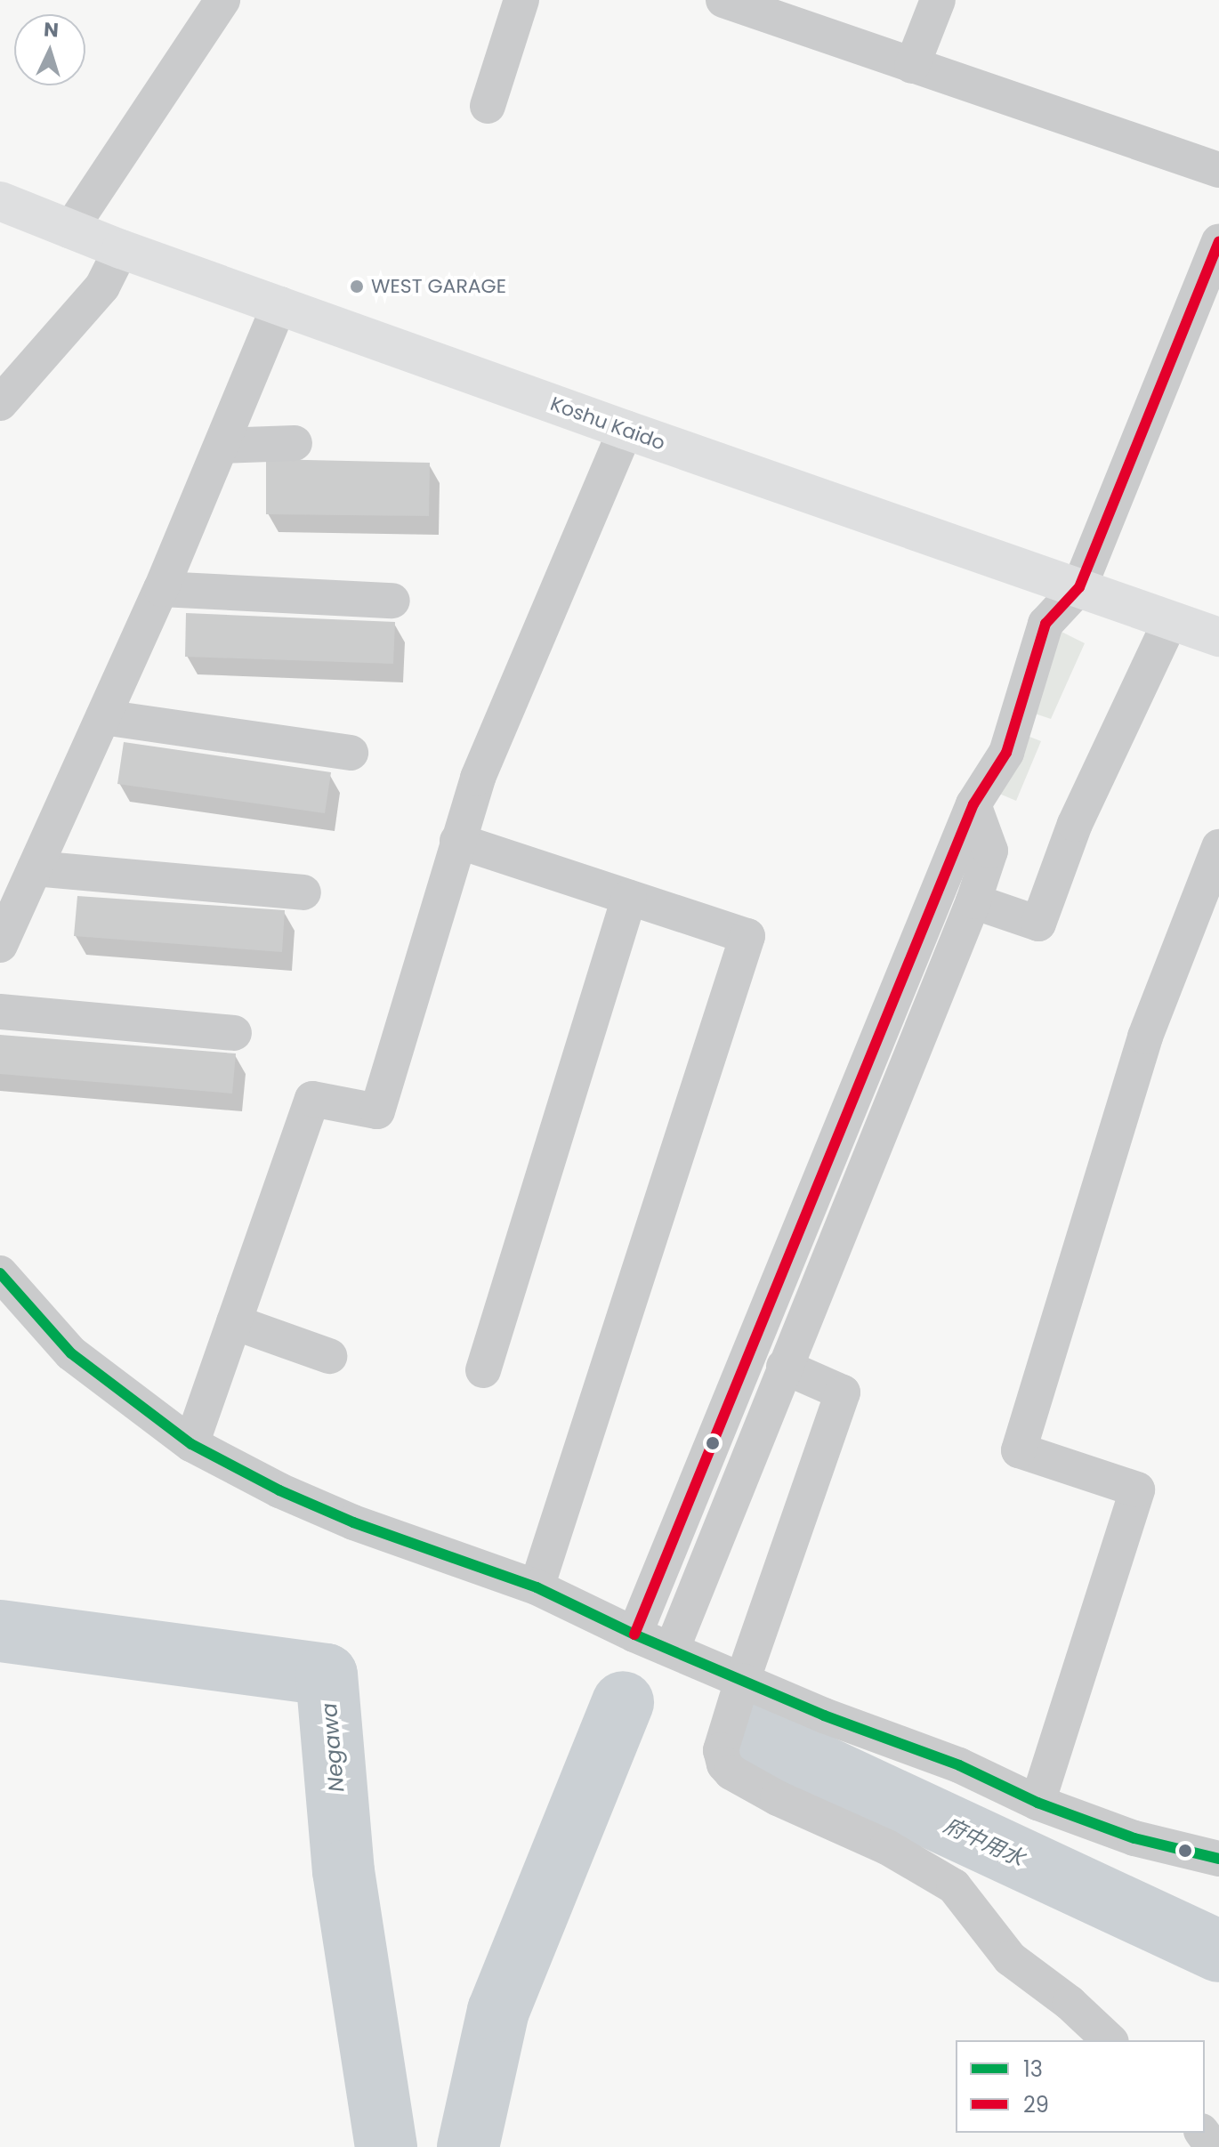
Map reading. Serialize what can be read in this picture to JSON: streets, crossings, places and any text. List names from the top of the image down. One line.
{"streets":{"main road":["Koshu Kaido"]},"water":["Negawa","府中用水"],"places":["WEST GARAGE"],"lines":["transit line 29","transit line 13"],"legend":["13","29"],"north":"top"}
